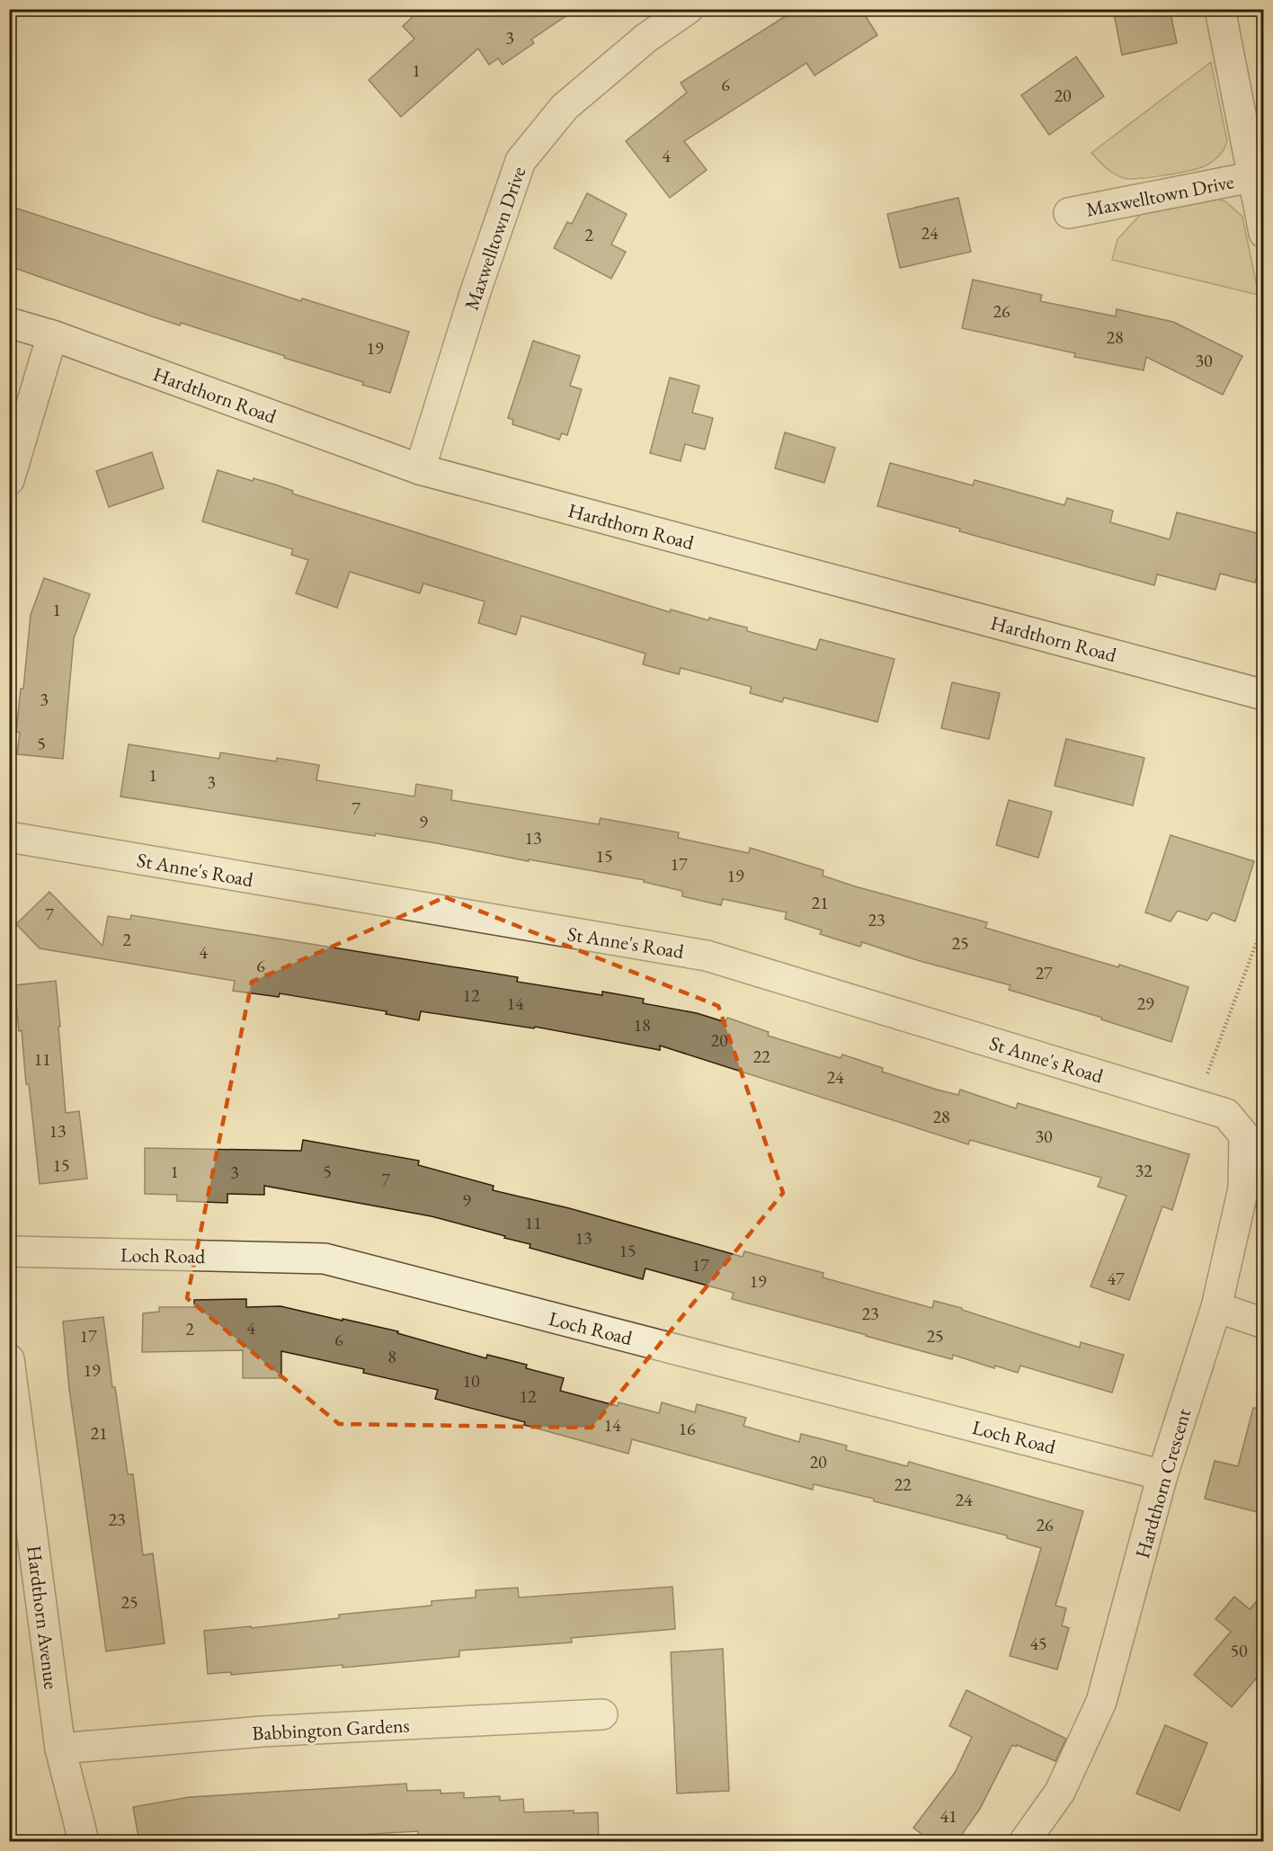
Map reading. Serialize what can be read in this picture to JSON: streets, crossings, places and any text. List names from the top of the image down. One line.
{"streets":{"street":["Maxwelltown Drive","Hardthorn Road","St Anne's Road","Loch Road","Hardthorn Crescent","Hardthorn Avenue","Babbington Gardens"]},"crossings":[["Maxwelltown Drive","Hardthorn Road"],["St Anne's Road","Hardthorn Crescent"],["Loch Road","Hardthorn Crescent"],["Hardthorn Avenue","Babbington Gardens"]],"house_numbers":["3","1","6","20","4","24","2","26","28","19","30","1","3","5","1","3","7","9","13","15","17","19","21","7","23","2","25","4","6","27","12","14","29","18","20","22","11","24","28","13","30","15","32","1","5","3","7","9","11","13","15","17","47","19","23","4","2","17","25","6","8","19","10","12","14","16","21","20","22","24","23","26","25","45","50","41"]}
